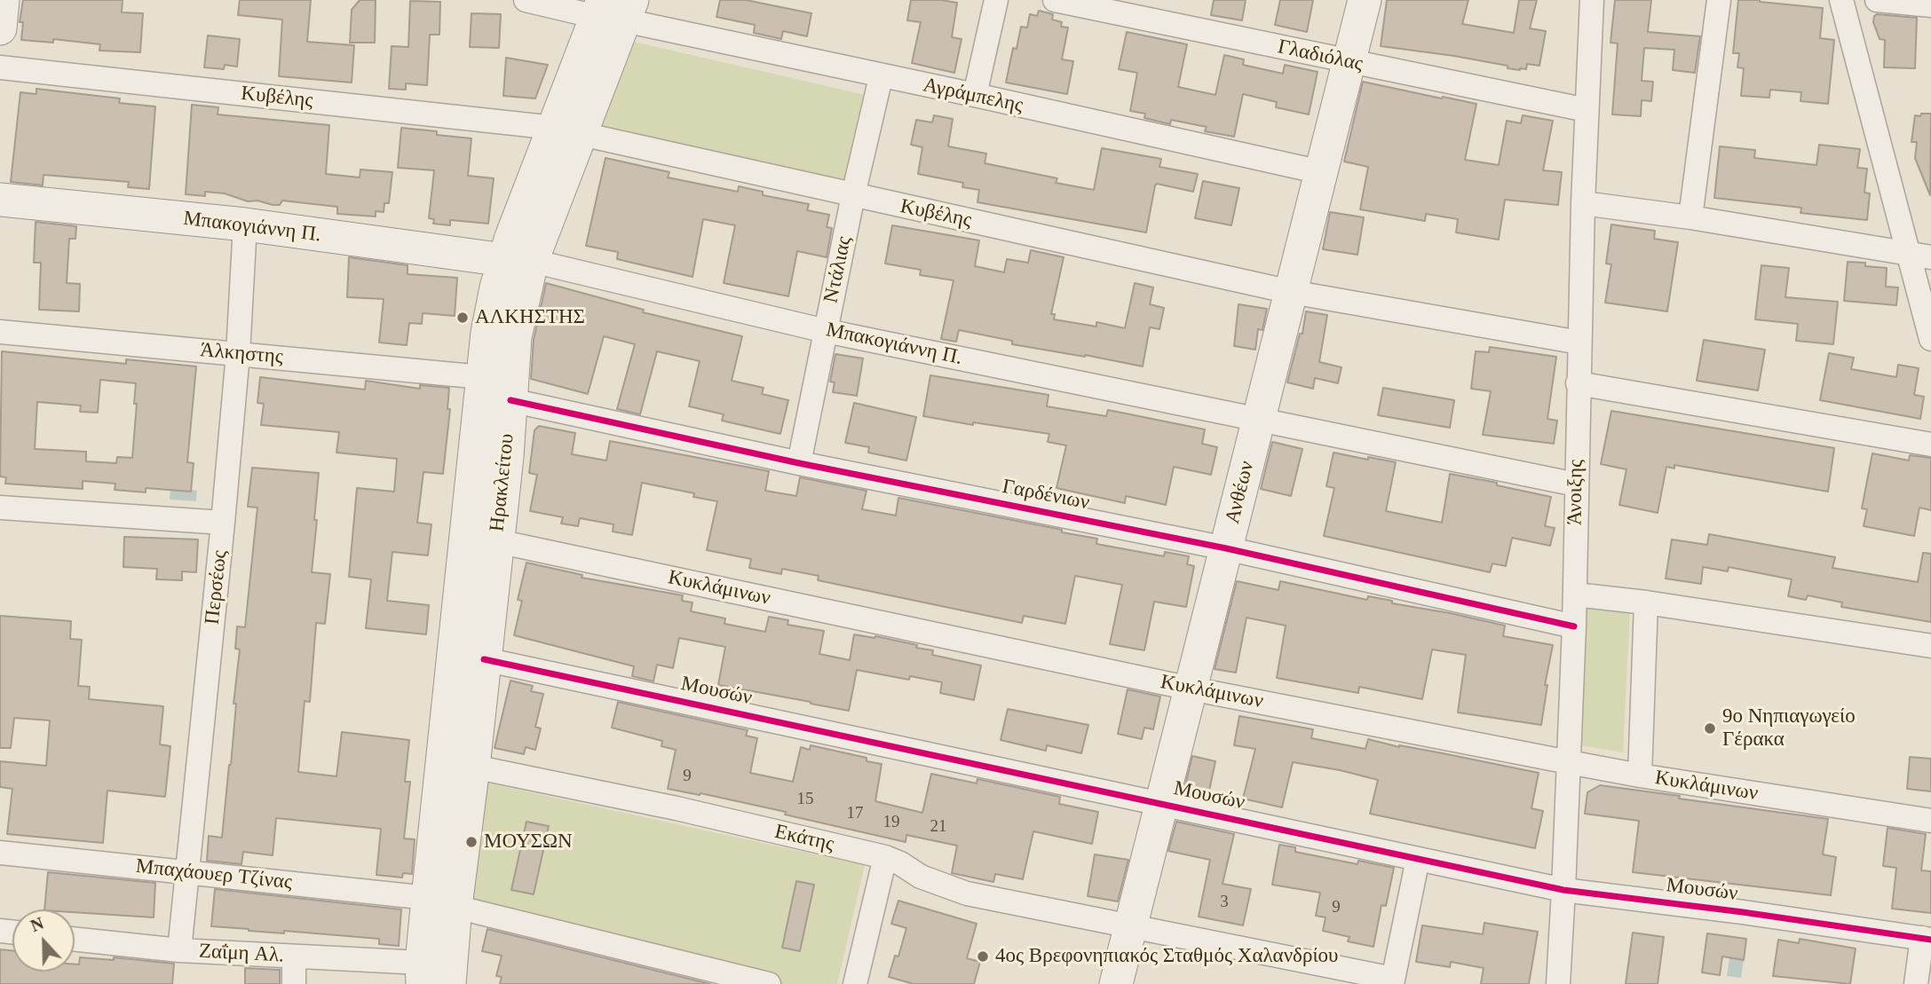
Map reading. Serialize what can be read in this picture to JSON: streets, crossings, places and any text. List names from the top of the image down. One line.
{"streets":{"street":["Γλαδιόλας","Αγράμπελης","Κυβέλης","Μπακογιάννη Π.","Ντάλιας","Άλκηστης","Ηρακλείτου","Ανθέων","Άνοιξης","Γαρδένιων","Περσέως","Κυκλάμινων","Μουσών","Εκάτης","Μπαχάουερ Τζίνας","Ζαΐμη Αλ."]},"crossings":[["Γλαδιόλας","Ανθέων"],["Γλαδιόλας","Άνοιξης"],["Αγράμπελης","Ντάλιας"],["Αγράμπελης","Ηρακλείτου"],["Αγράμπελης","Ανθέων"],["Κυβέλης","Ντάλιας"],["Κυβέλης","Ηρακλείτου"],["Κυβέλης","Ανθέων"],["Κυβέλης","Άνοιξης"],["Μπακογιάννη Π.","Ντάλιας"],["Μπακογιάννη Π.","Ηρακλείτου"],["Μπακογιάννη Π.","Ανθέων"],["Μπακογιάννη Π.","Άνοιξης"],["Μπακογιάννη Π.","Περσέως"],["Ντάλιας","Γαρδένιων"],["Άλκηστης","Ηρακλείτου"],["Άλκηστης","Περσέως"],["Ηρακλείτου","Γαρδένιων"],["Ηρακλείτου","Κυκλάμινων"],["Ηρακλείτου","Μουσών"],["Ηρακλείτου","Εκάτης"],["Ηρακλείτου","Μπαχάουερ Τζίνας"],["Ηρακλείτου","Ζαΐμη Αλ."],["Ανθέων","Γαρδένιων"],["Ανθέων","Κυκλάμινων"],["Ανθέων","Μουσών"],["Ανθέων","Εκάτης"],["Άνοιξης","Γαρδένιων"],["Άνοιξης","Κυκλάμινων"],["Άνοιξης","Μουσών"],["Περσέως","Μπαχάουερ Τζίνας"],["Περσέως","Ζαΐμη Αλ."]],"places":["ΑΛΚΗΣΤΗΣ","9ο Νηπιαγωγείο Γέρακα","ΜΟΥΣΩΝ","4ος Βρεφονηπιακός Σταθμός Χαλανδρίου"],"house_numbers":["9","15","17","19","21","3","9"],"north":"top"}
